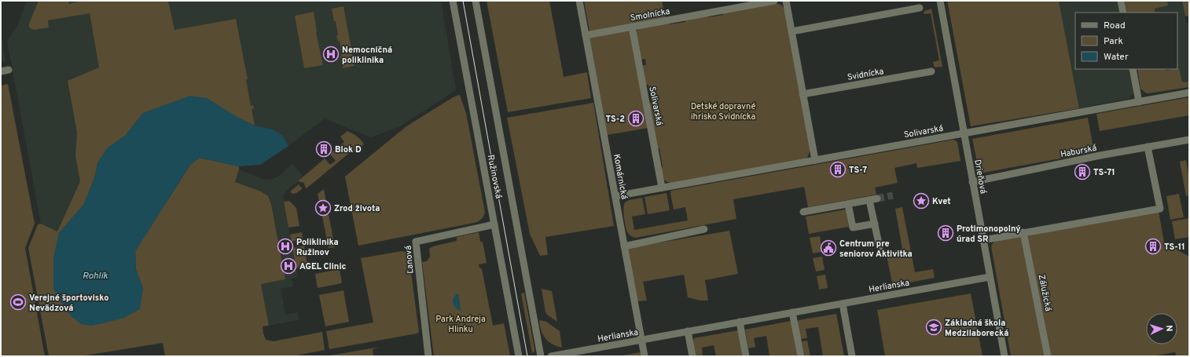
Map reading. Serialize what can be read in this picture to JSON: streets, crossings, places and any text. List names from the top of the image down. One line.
{"streets":{"street":["Smolnícka","Svidnícka","Solivarská","Haburská","Ružinovská","Komárnická","Drieňová","Ľanová","Herlianska","Zálužická"]},"crossings":[["Smolnícka","Solivarská"],["Smolnícka","Komárnická"],["Solivarská","Komárnická"],["Solivarská","Drieňová"],["Haburská","Drieňová"],["Ružinovská","Ľanová"],["Komárnická","Herlianska"],["Drieňová","Herlianska"]],"water":["Rohlík"],"parks":["Detské dopravné ihrisko Svidnícka","Park Andreja Hlinku"],"places":{"hospital":["Nemocničná poliklinika","Poliklinika Ružinov","AGEL Clinic"],"building":["TS-2","Blok D","TS-7","TS-71","Protimonopolný úrad SR","TS-11"],"place":["Kvet","Zrod života"],"public building":["Centrum pre seniorov Aktivitka"],"sports":["Verejné športovisko Nevädzová"],"school or university":["Základná škola Medzilaborecká"]},"legend":["Road","Park","Water"],"north":"right"}
